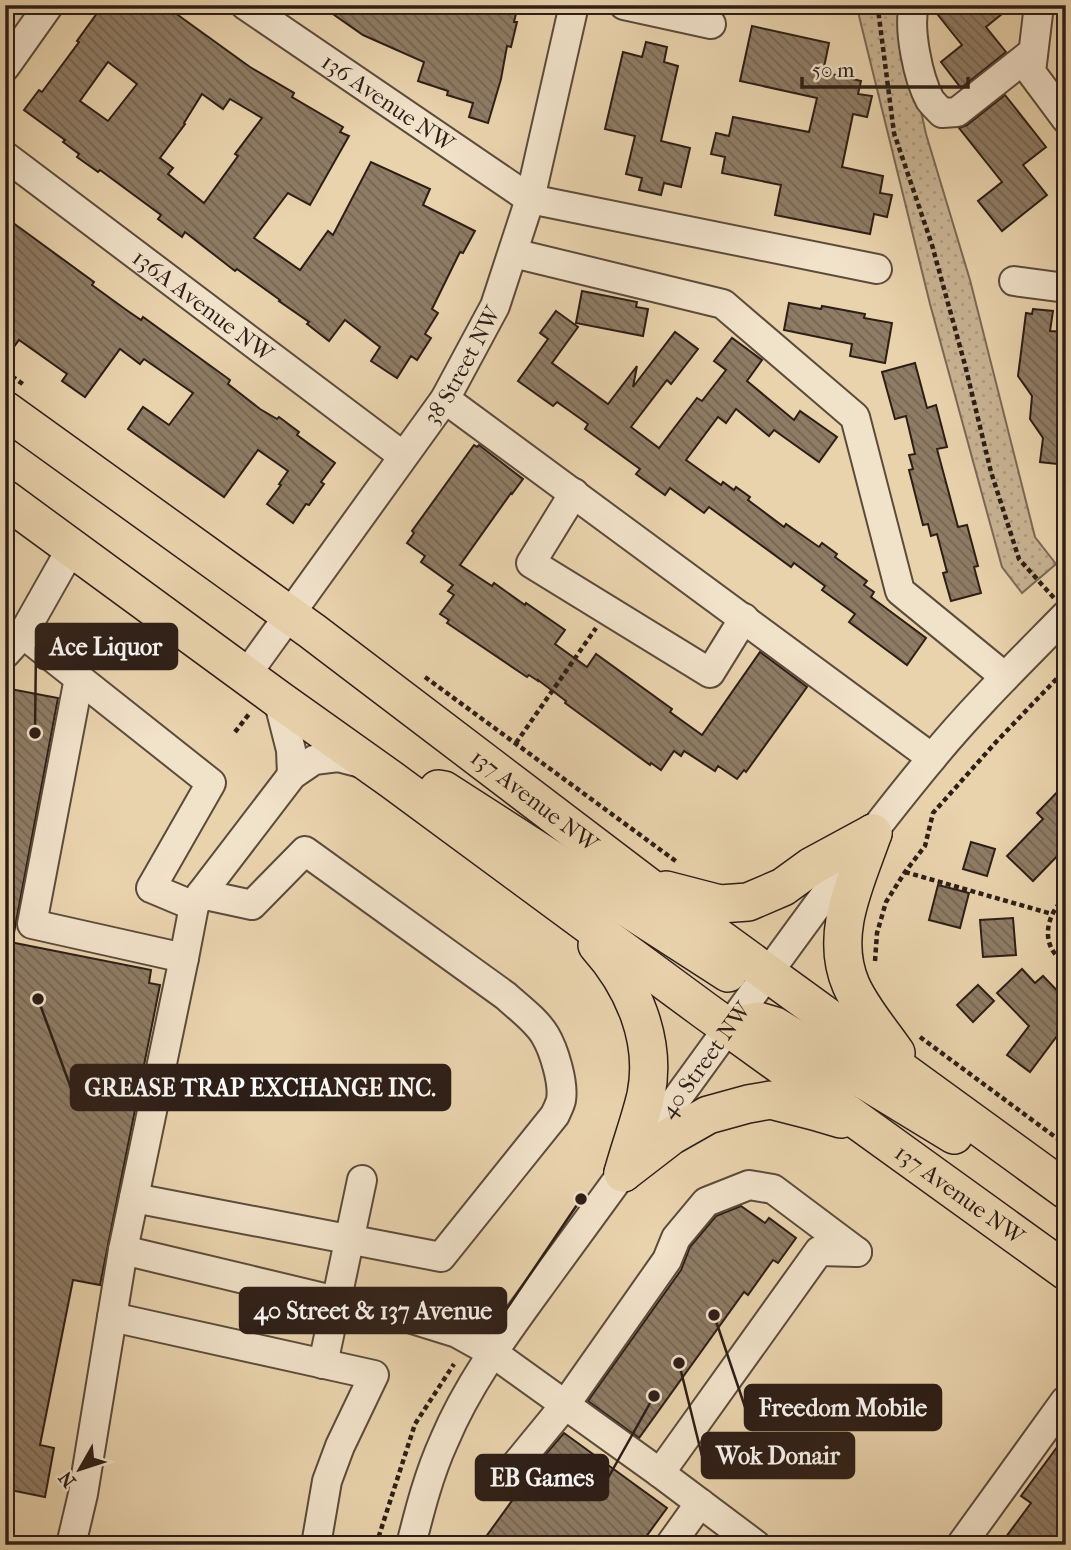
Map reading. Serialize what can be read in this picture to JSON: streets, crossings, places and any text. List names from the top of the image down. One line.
{"streets":{"main road":["137 Avenue NW"],"street":["136 Avenue NW","136A Avenue NW","38 Street NW","40 Street NW"]},"crossings":[["136 Avenue NW","38 Street NW"],["136A Avenue NW","38 Street NW"],["38 Street NW","137 Avenue NW"],["137 Avenue NW","40 Street NW"]],"places":["Ace Liquor","GREASE TRAP EXCHANGE INC.","40 Street & 137 Avenue","Freedom Mobile","Wok Donair","EB Games"],"scale_bar":"50 m","north":"bottom left"}
